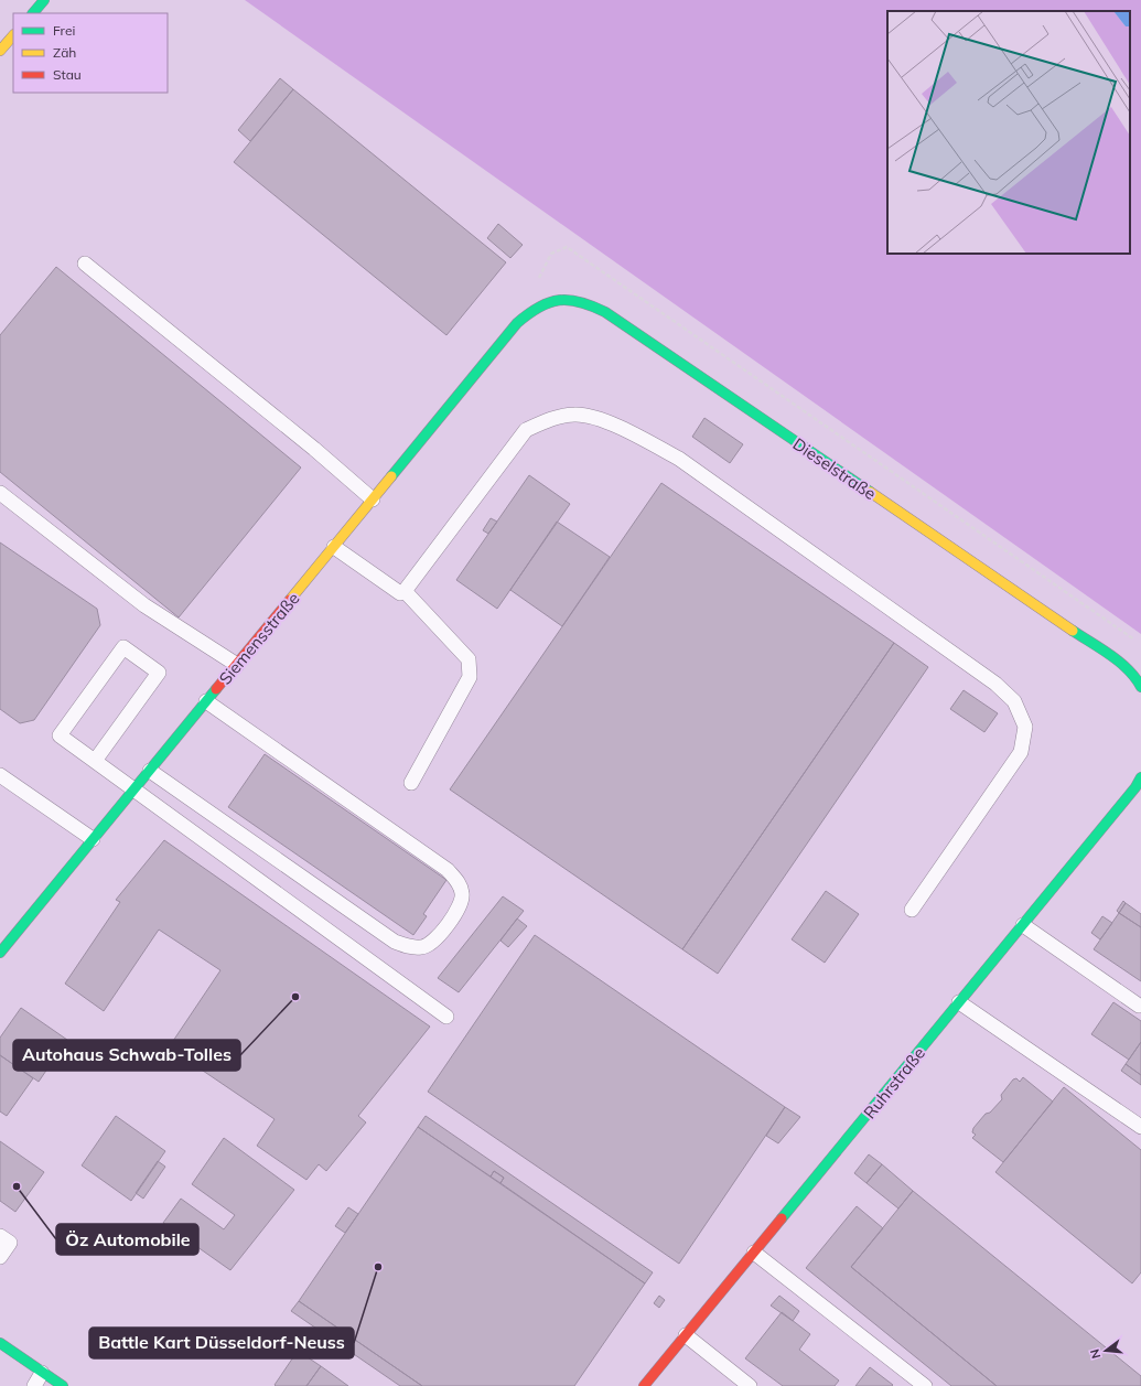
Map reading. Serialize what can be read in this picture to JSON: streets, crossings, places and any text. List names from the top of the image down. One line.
{"streets":{"main road":["Dieselstraße","Siemensstraße","Ruhrstraße"]},"crossings":[["Dieselstraße","Siemensstraße"]],"places":["Autohaus Schwab-Tolles","Öz Automobile","Battle Kart Düsseldorf-Neuss"],"legend":["Frei","Zäh","Stau"],"north":"left"}
